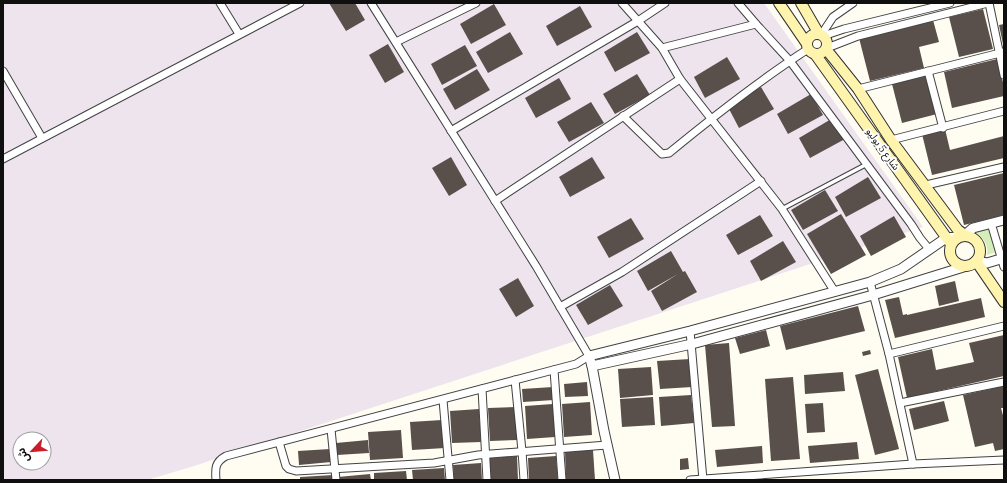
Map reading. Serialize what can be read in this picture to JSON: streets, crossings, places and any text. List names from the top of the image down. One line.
{"streets":{"main road":["شارع 5 يوليو"]},"north":"bottom left"}
